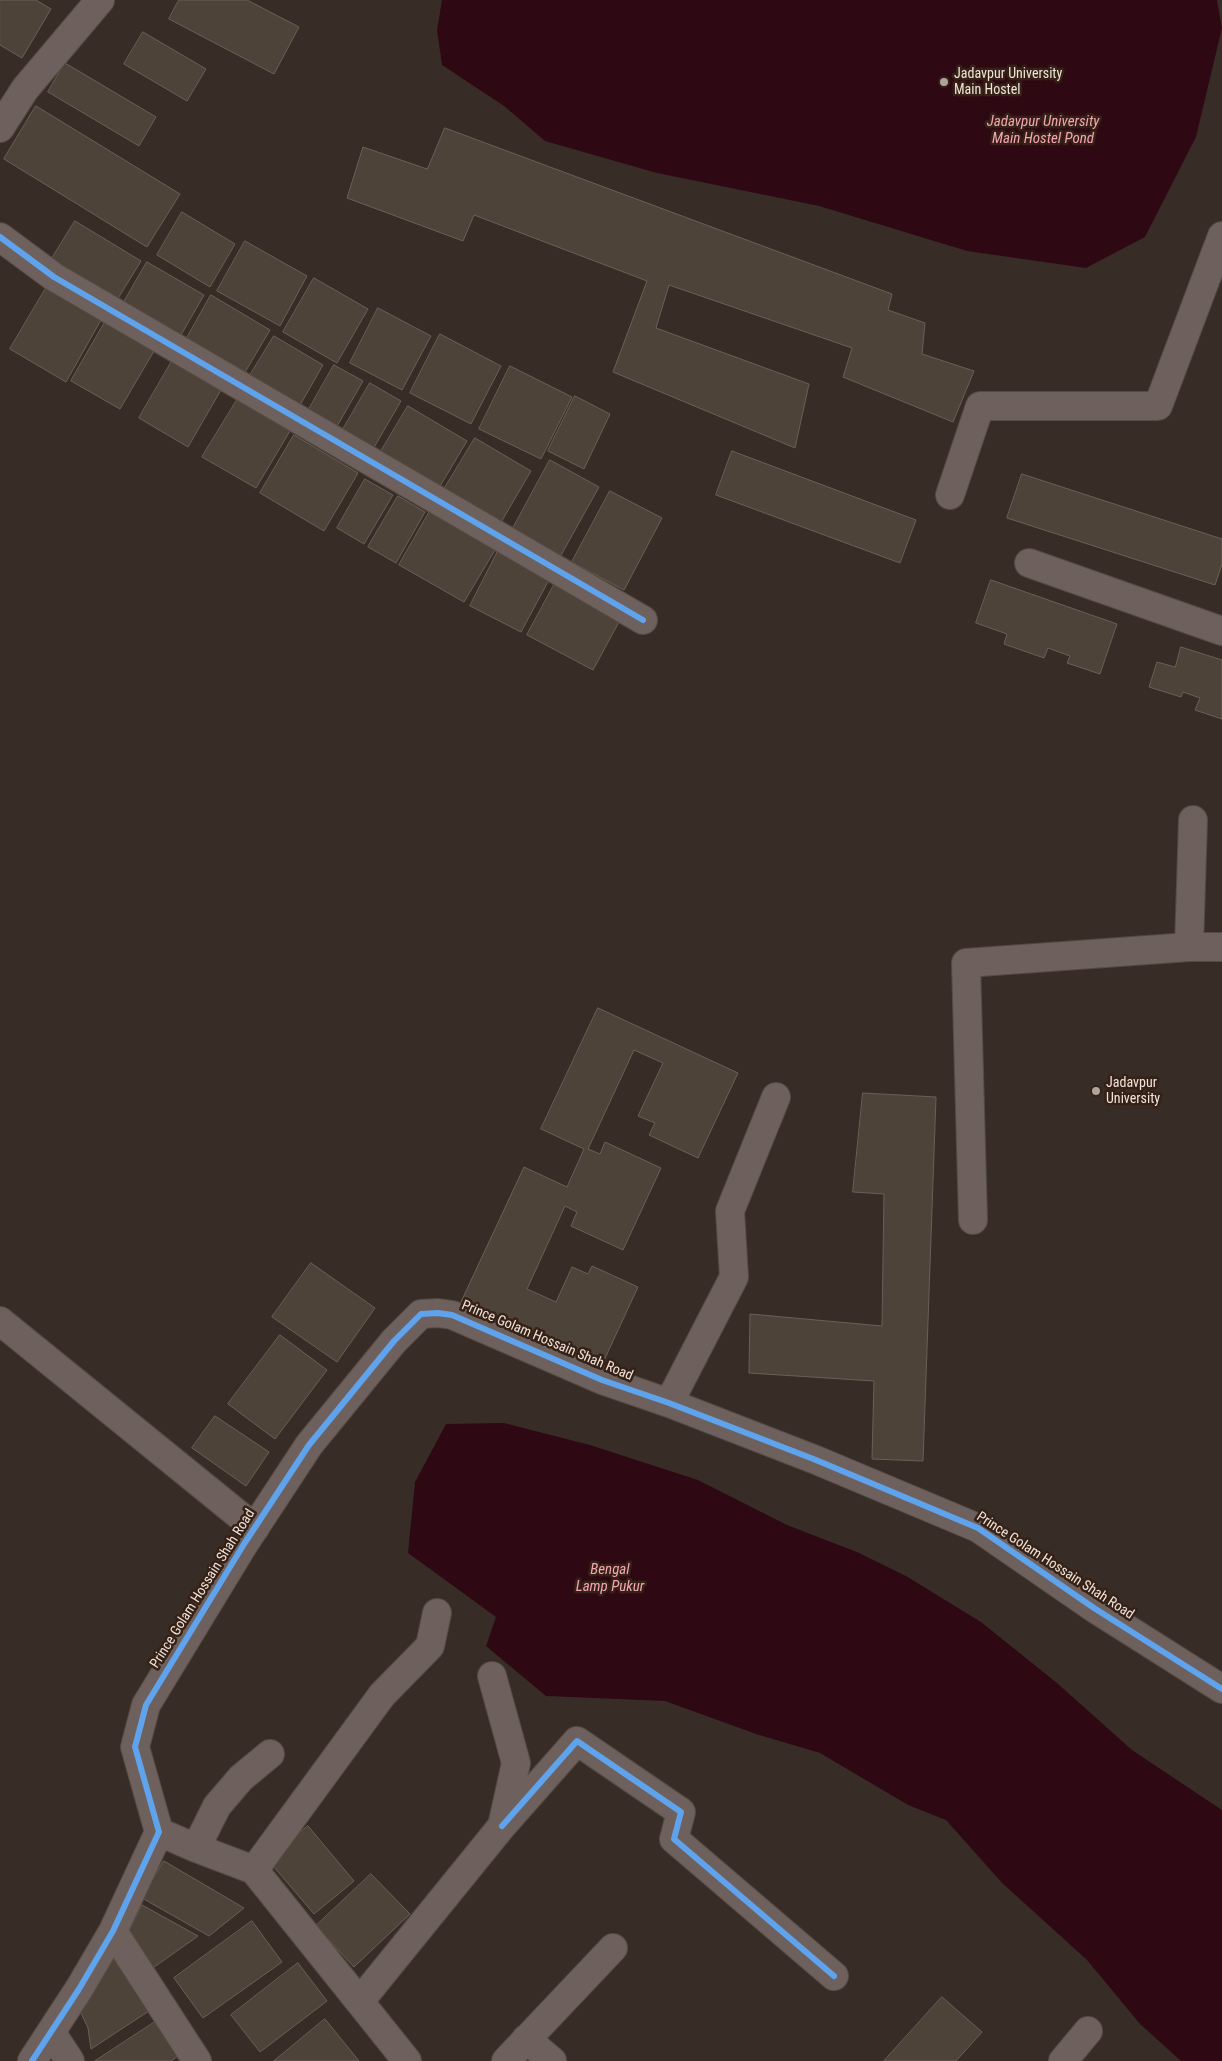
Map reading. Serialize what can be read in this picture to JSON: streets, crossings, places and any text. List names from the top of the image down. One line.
{"streets":{"street":["Prince Golam Hossain Shah Road"]},"water":["Jadavpur University Main Hostel Pond","Bengal Lamp Pukur"],"places":["Jadavpur University Main Hostel","Jadavpur University"]}
